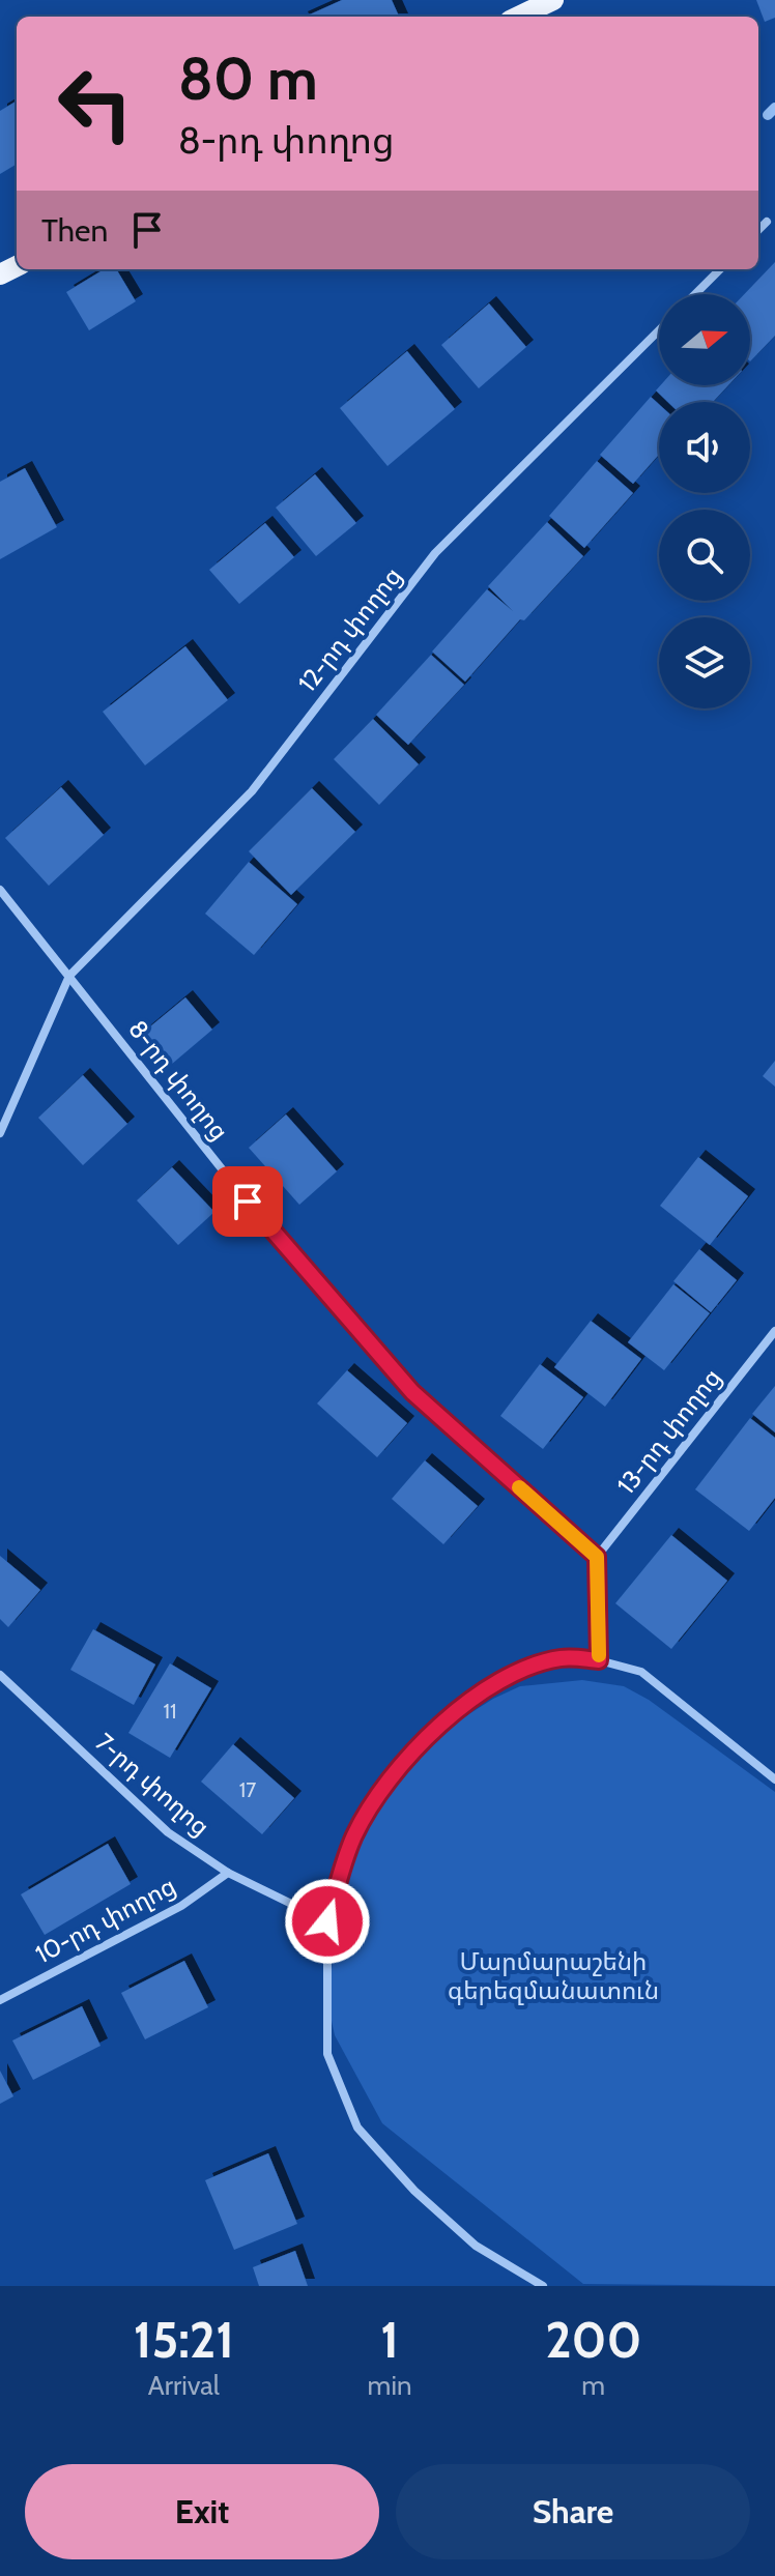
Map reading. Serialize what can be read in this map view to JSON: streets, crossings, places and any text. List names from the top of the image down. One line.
{"streets":{"street":["12-րդ փողոց","8-րդ փողոց","13-րդ փողոց","7-րդ փողոց","10-րդ փողոց"]},"crossings":[["12-րդ փողոց","8-րդ փողոց"],["8-րդ փողոց","13-րդ փողոց"],["7-րդ փողոց","10-րդ փողոց"]],"parks":["Մարմարաշենի գերեզմանատուն"],"house_numbers":["11","17"],"north":"right","page":{"turn":["80 m","8-րդ փողոց"],"then":"Then","eta":["15:21","Arrival","1","min","200","m"],"buttons":["Exit","Share"]}}
